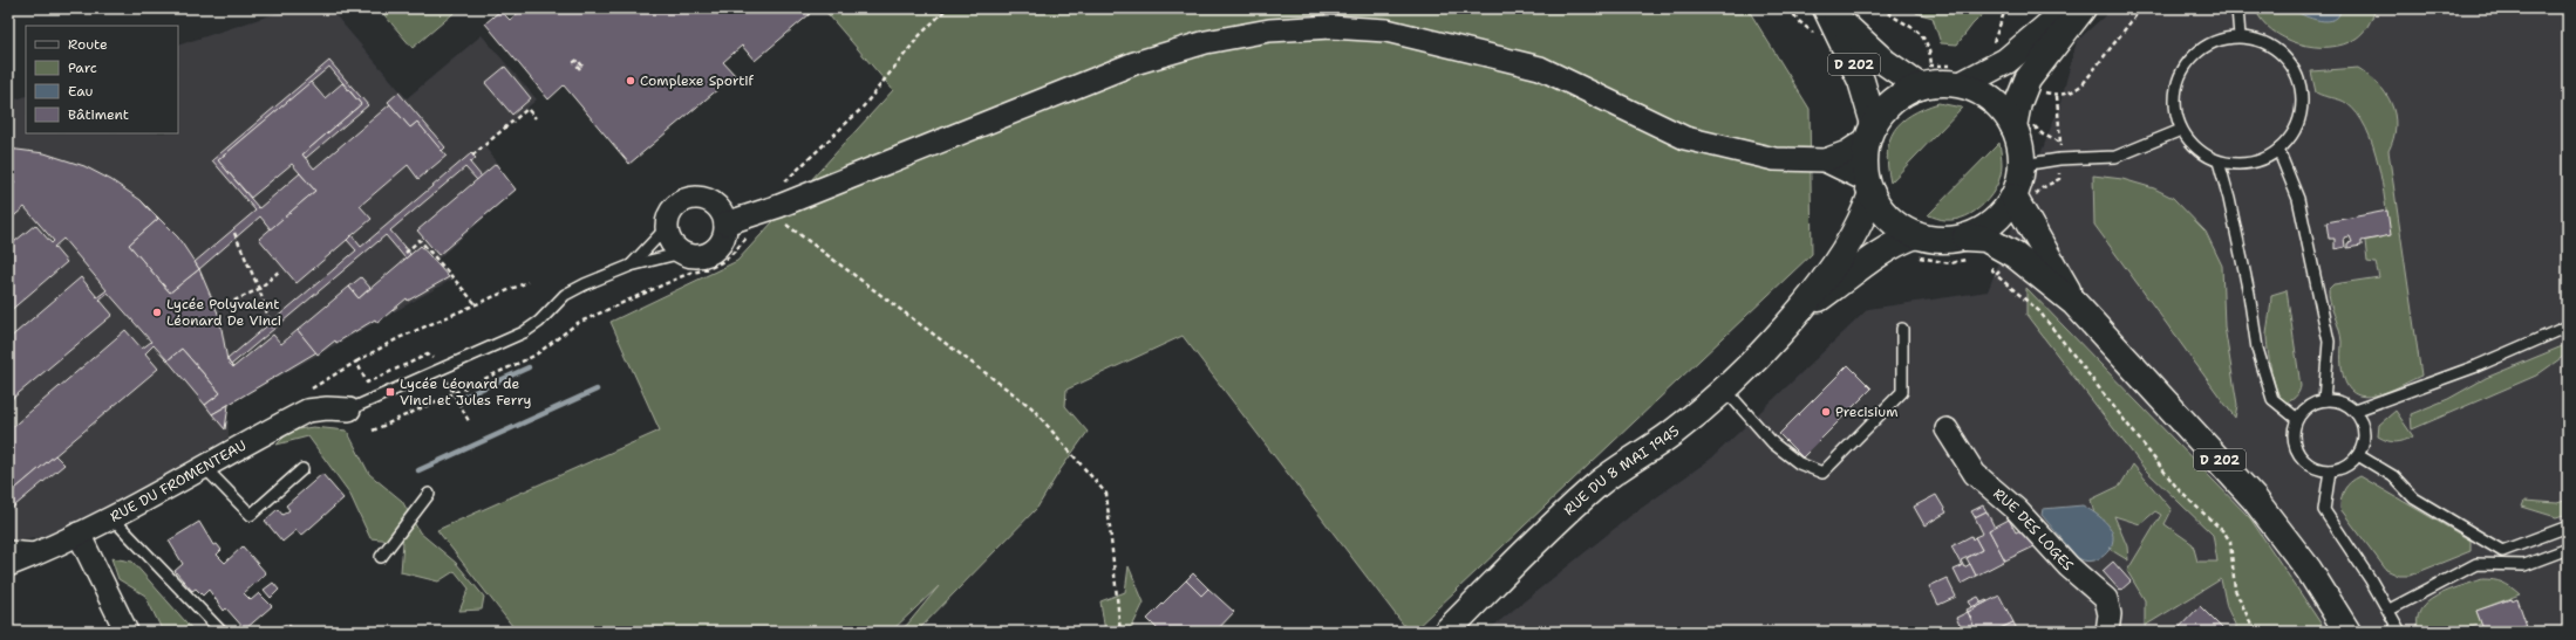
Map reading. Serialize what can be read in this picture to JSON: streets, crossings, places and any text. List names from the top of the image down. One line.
{"streets":{"main road":["D 202","RUE DU 8 MAI 1945"],"street":["RUE DU FROMENTEAU","RUE DES LOGES"]},"places":{"other":["Complexe Sportif","Lycée Polyvalent Léonard De Vinci","Precisium"],"transit":["Lycée Léonard de Vinci et Jules Ferry"]},"legend":["Route","Parc","Eau","Bâtiment"]}
